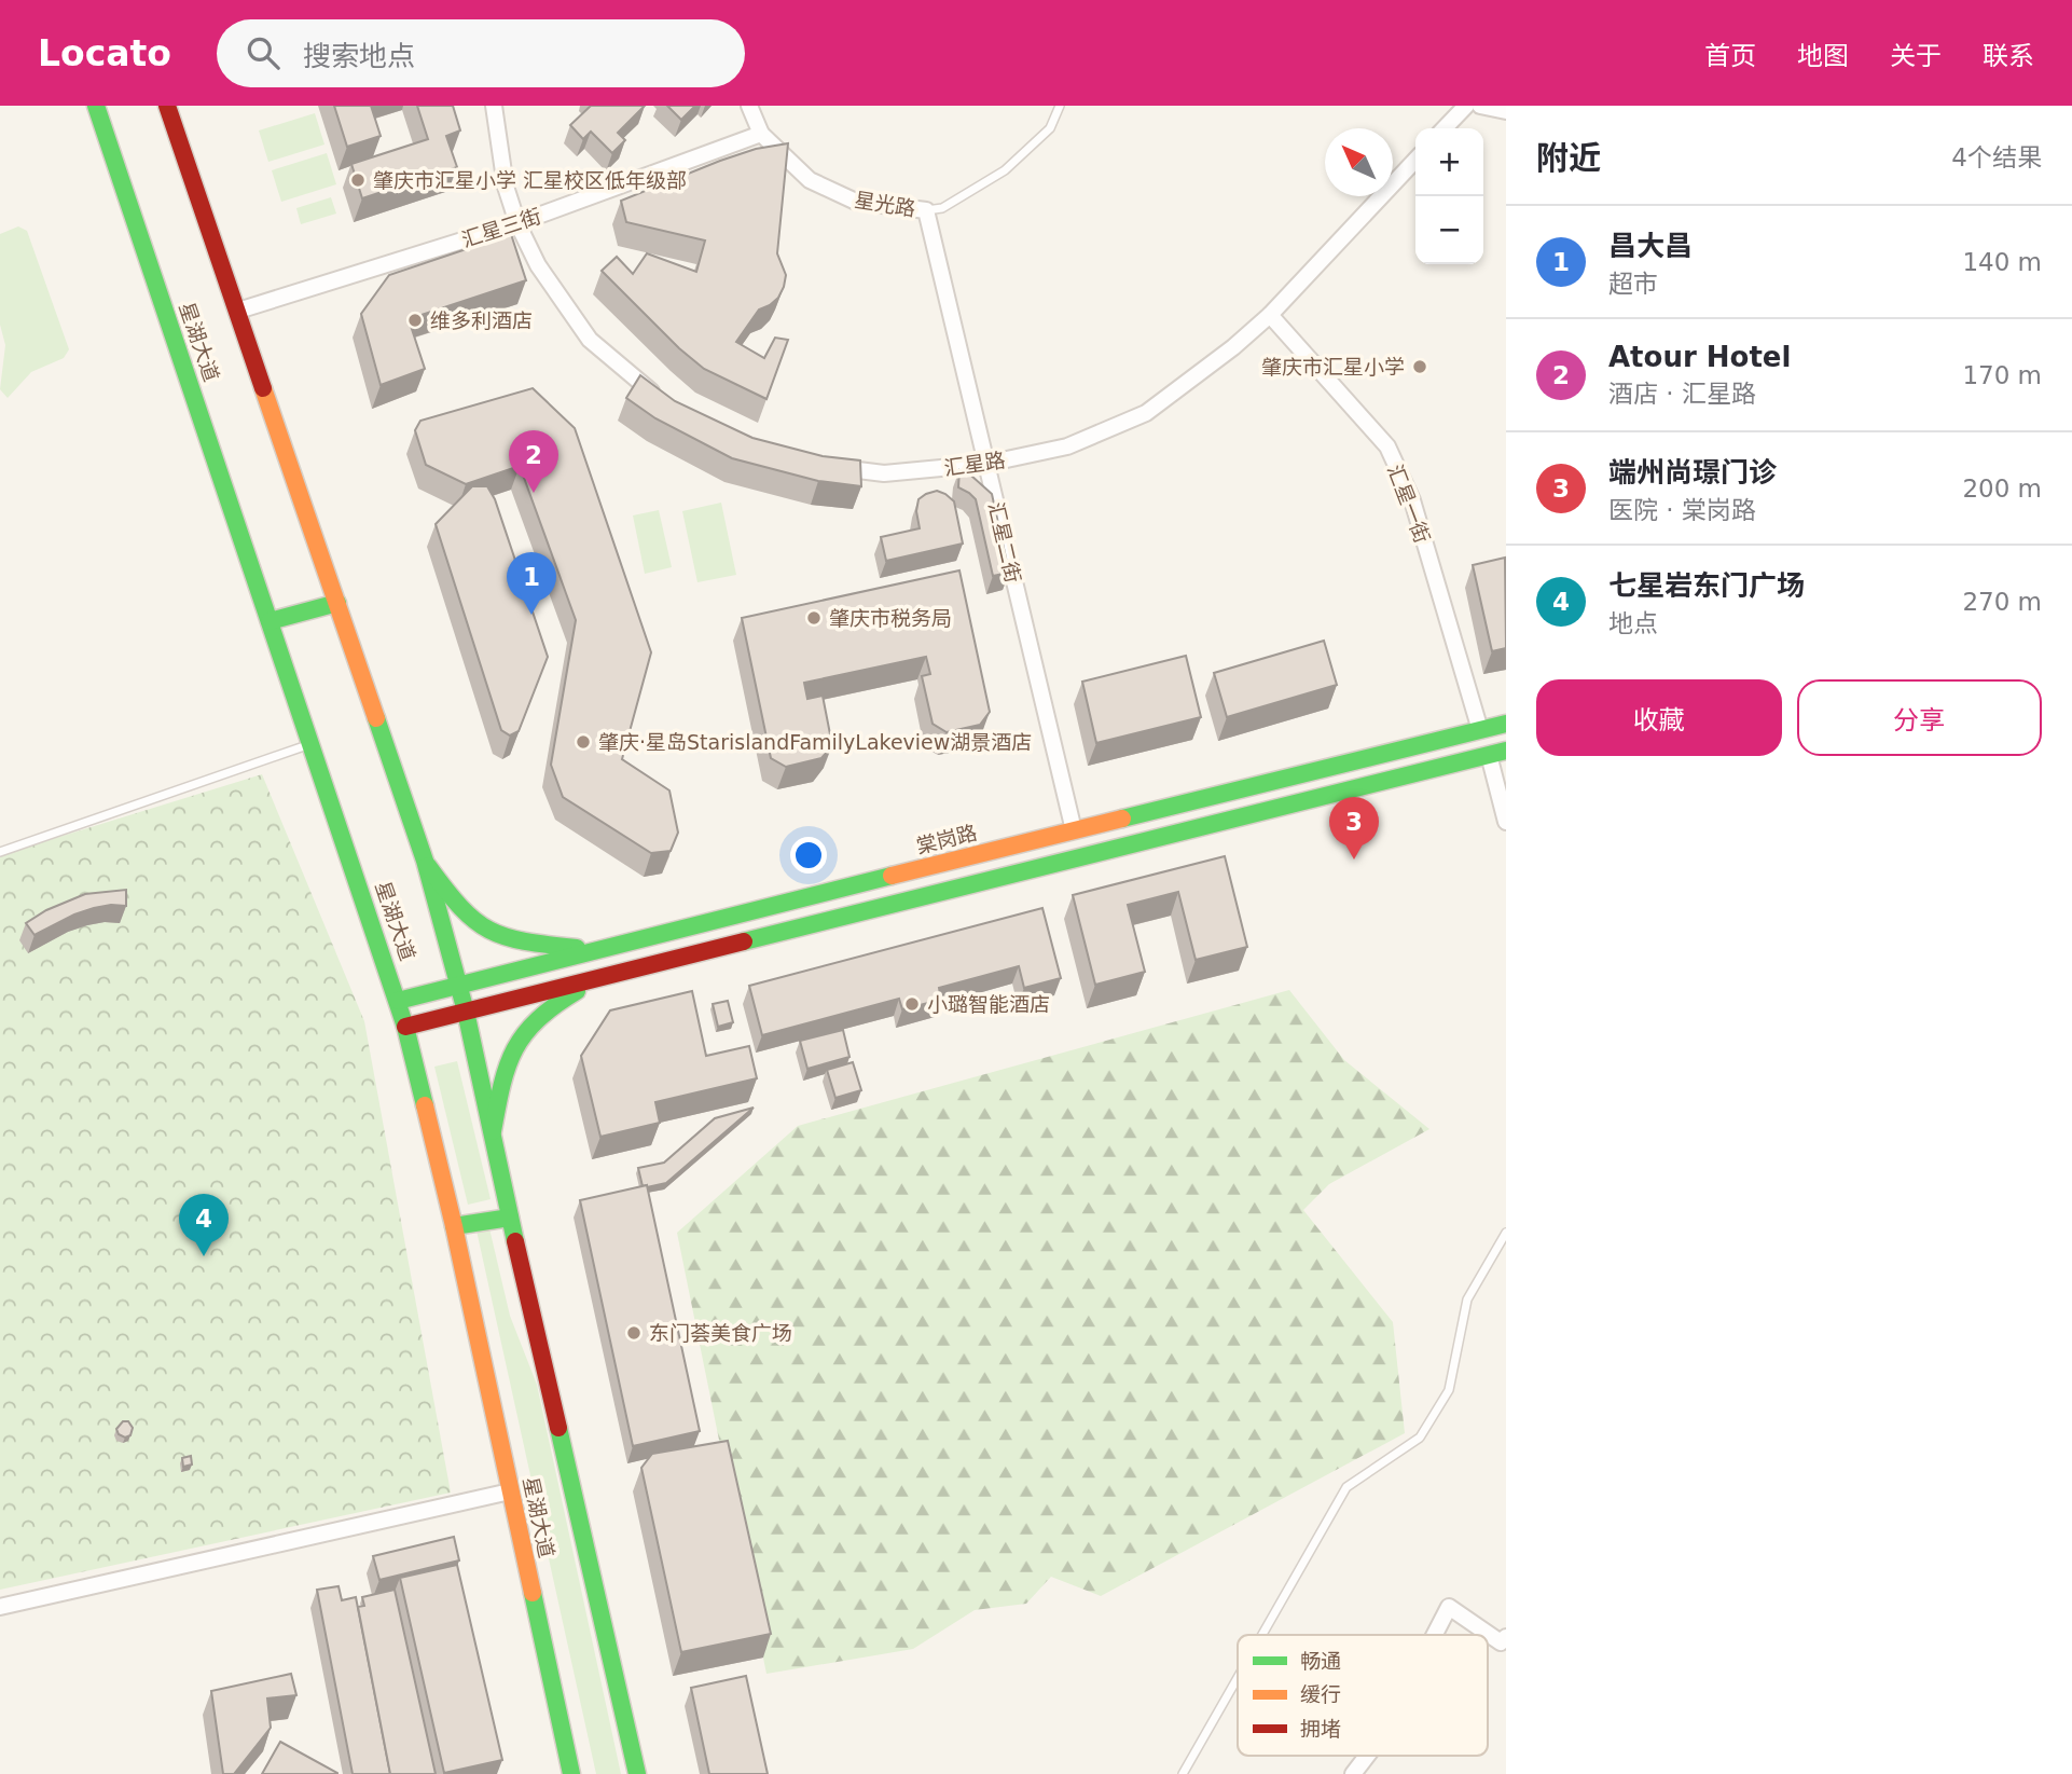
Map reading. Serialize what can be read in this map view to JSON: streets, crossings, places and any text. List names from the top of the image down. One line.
{"streets":{"main road":["星湖大道","棠岗路"],"street":["星光路","汇星三街","汇星路","汇星一街","汇星二街"]},"crossings":[["星光路","汇星三街"],["星光路","汇星二街"],["汇星三街","星湖大道"],["星湖大道","棠岗路"],["汇星路","汇星一街"],["汇星路","汇星二街"],["汇星一街","棠岗路"],["汇星二街","棠岗路"]],"places":["肇庆市汇星小学 汇星校区低年级部","维多利酒店","肇庆市汇星小学","肇庆市税务局","肇庆·星岛StarislandFamilyLakeview湖景酒店","小璐智能酒店","东门荟美食广场"],"legend":["畅通","缓行","拥堵"],"north":"top left","page":{"header":"Locato","search":"搜索地点","nav":["首页","地图","关于","联系"],"heading":["附近","4个结果"],"map_buttons":["+","−"],"list":[{"mark":"1","name":"昌大昌","note":"超市","value":"140 m"},{"mark":"2","name":"Atour Hotel","note":"酒店 · 汇星路","value":"170 m"},{"mark":"3","name":"端州尚璟门诊","note":"医院 · 棠岗路","value":"200 m"},{"mark":"4","name":"七星岩东门广场","note":"地点","value":"270 m"}],"pins":["2","1","3","4"],"buttons":["收藏","分享"]}}
